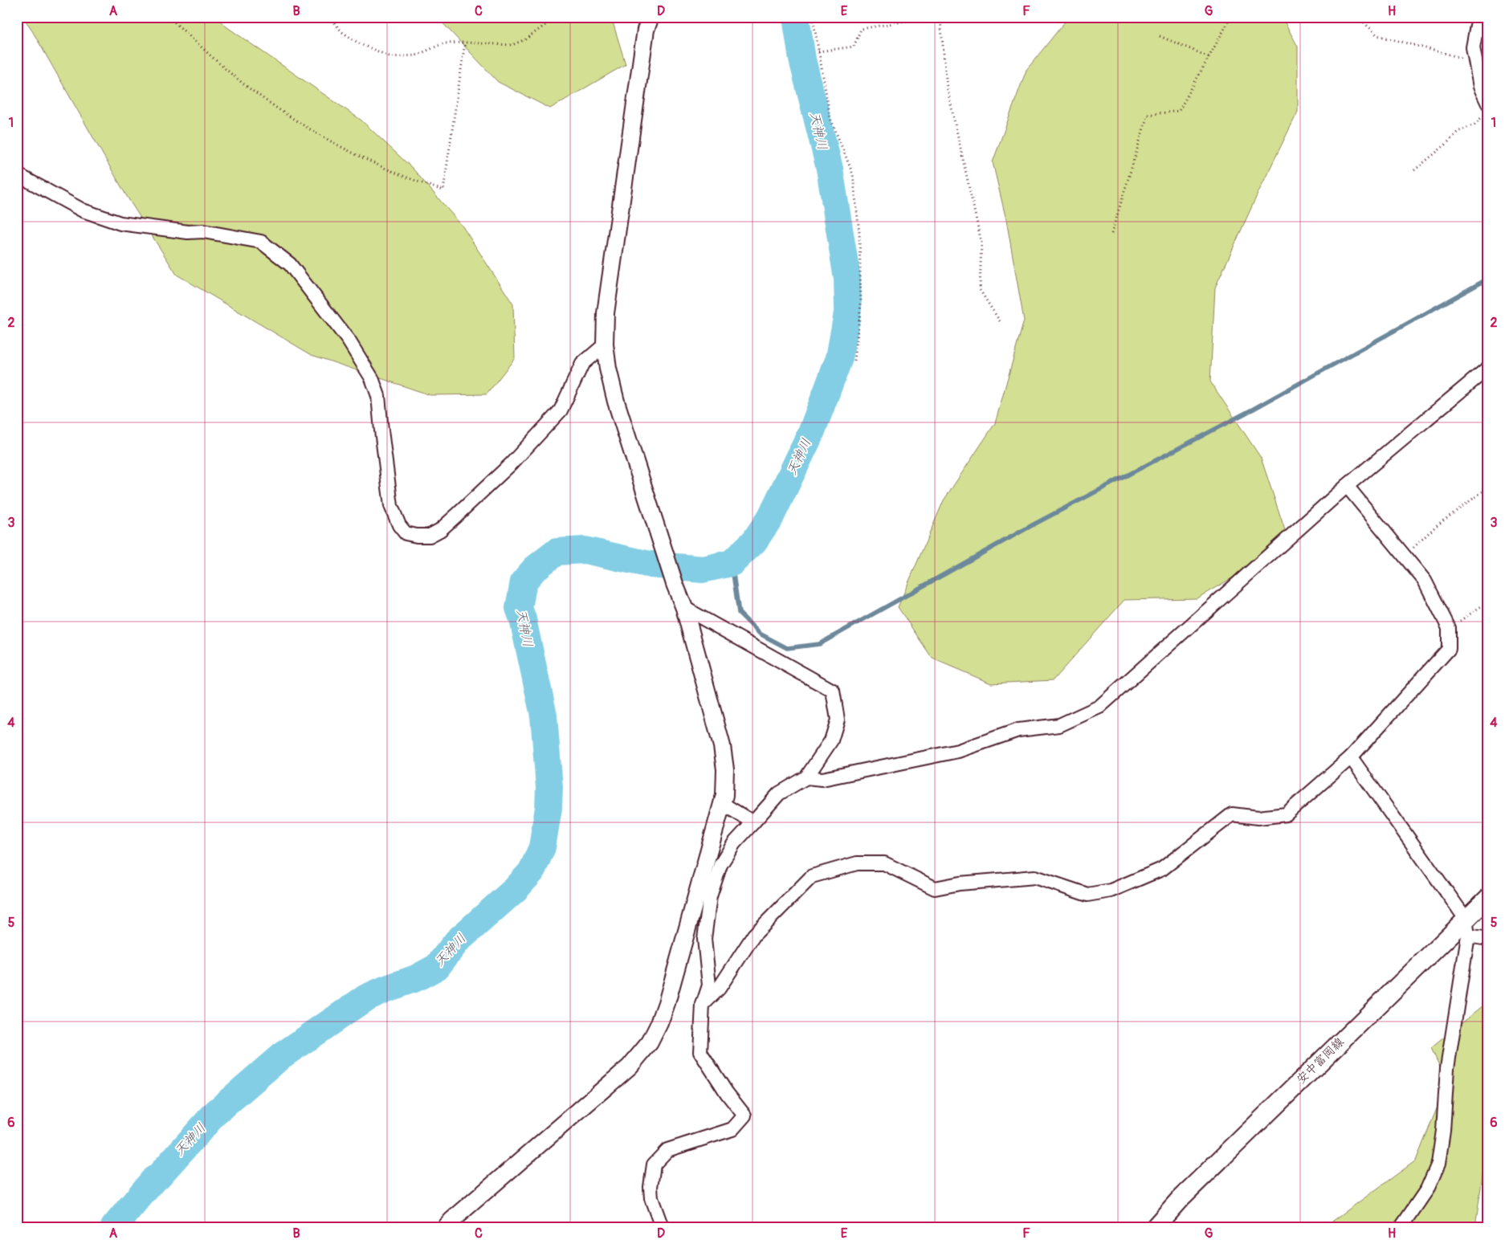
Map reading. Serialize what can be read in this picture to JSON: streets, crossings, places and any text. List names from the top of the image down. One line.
{"streets":{"main road":["安中富岡線"]},"water":["天神川"],"grid":{"columns":["A","B","C","D","E","F","G","H"],"rows":["1","2","3","4","5","6"]}}
